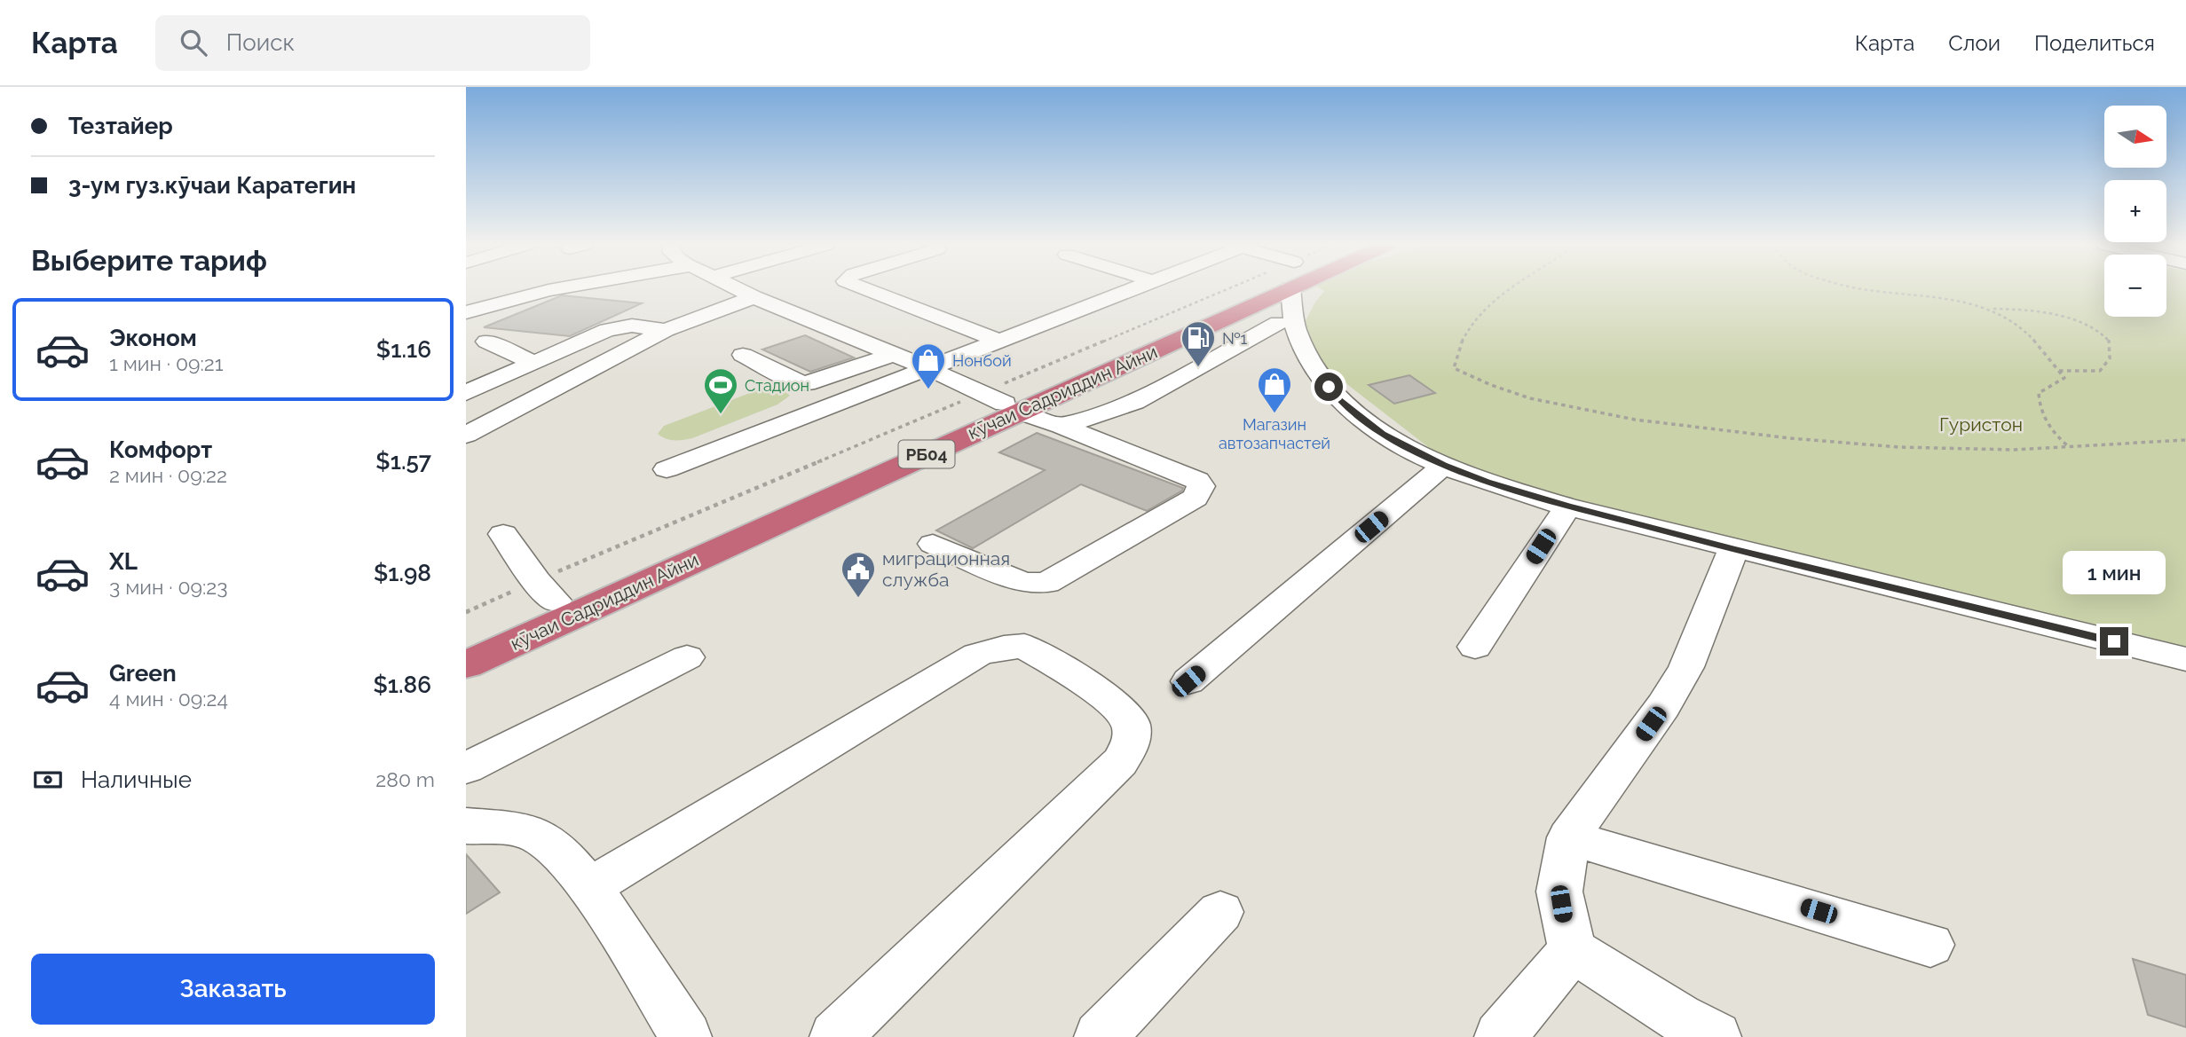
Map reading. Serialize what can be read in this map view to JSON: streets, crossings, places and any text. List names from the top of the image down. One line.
{"streets":{"highway":["кӯчаи Садриддин Айни","РБ04"]},"parks":["Гуристон"],"places":{"fuel station":["№1"],"shop":["Нонбой","Магазин автозапчастей"],"sports":["Стадион"],"public building":["миграционная служба"]},"north":"right","page":{"header":"Карта","search":"Поиск","nav":["Карта","Слои","Поделиться"],"banner":["Тезтайер","3-ум гуз.кӯчаи Каратегин"],"map_buttons":["+","−"],"heading":"Выберите тариф","list":[{"name":"Эконом","note":"1 мин · 09:21","value":"$1.16"},{"name":"Комфорт","note":"2 мин · 09:22","value":"$1.57"},{"name":"XL","note":"3 мин · 09:23","value":"$1.98"},{"name":"Green","note":"4 мин · 09:24","value":"$1.86"}],"bubble":"1 мин","pay":["Наличные","280 m"],"buttons":"Заказать"}}
